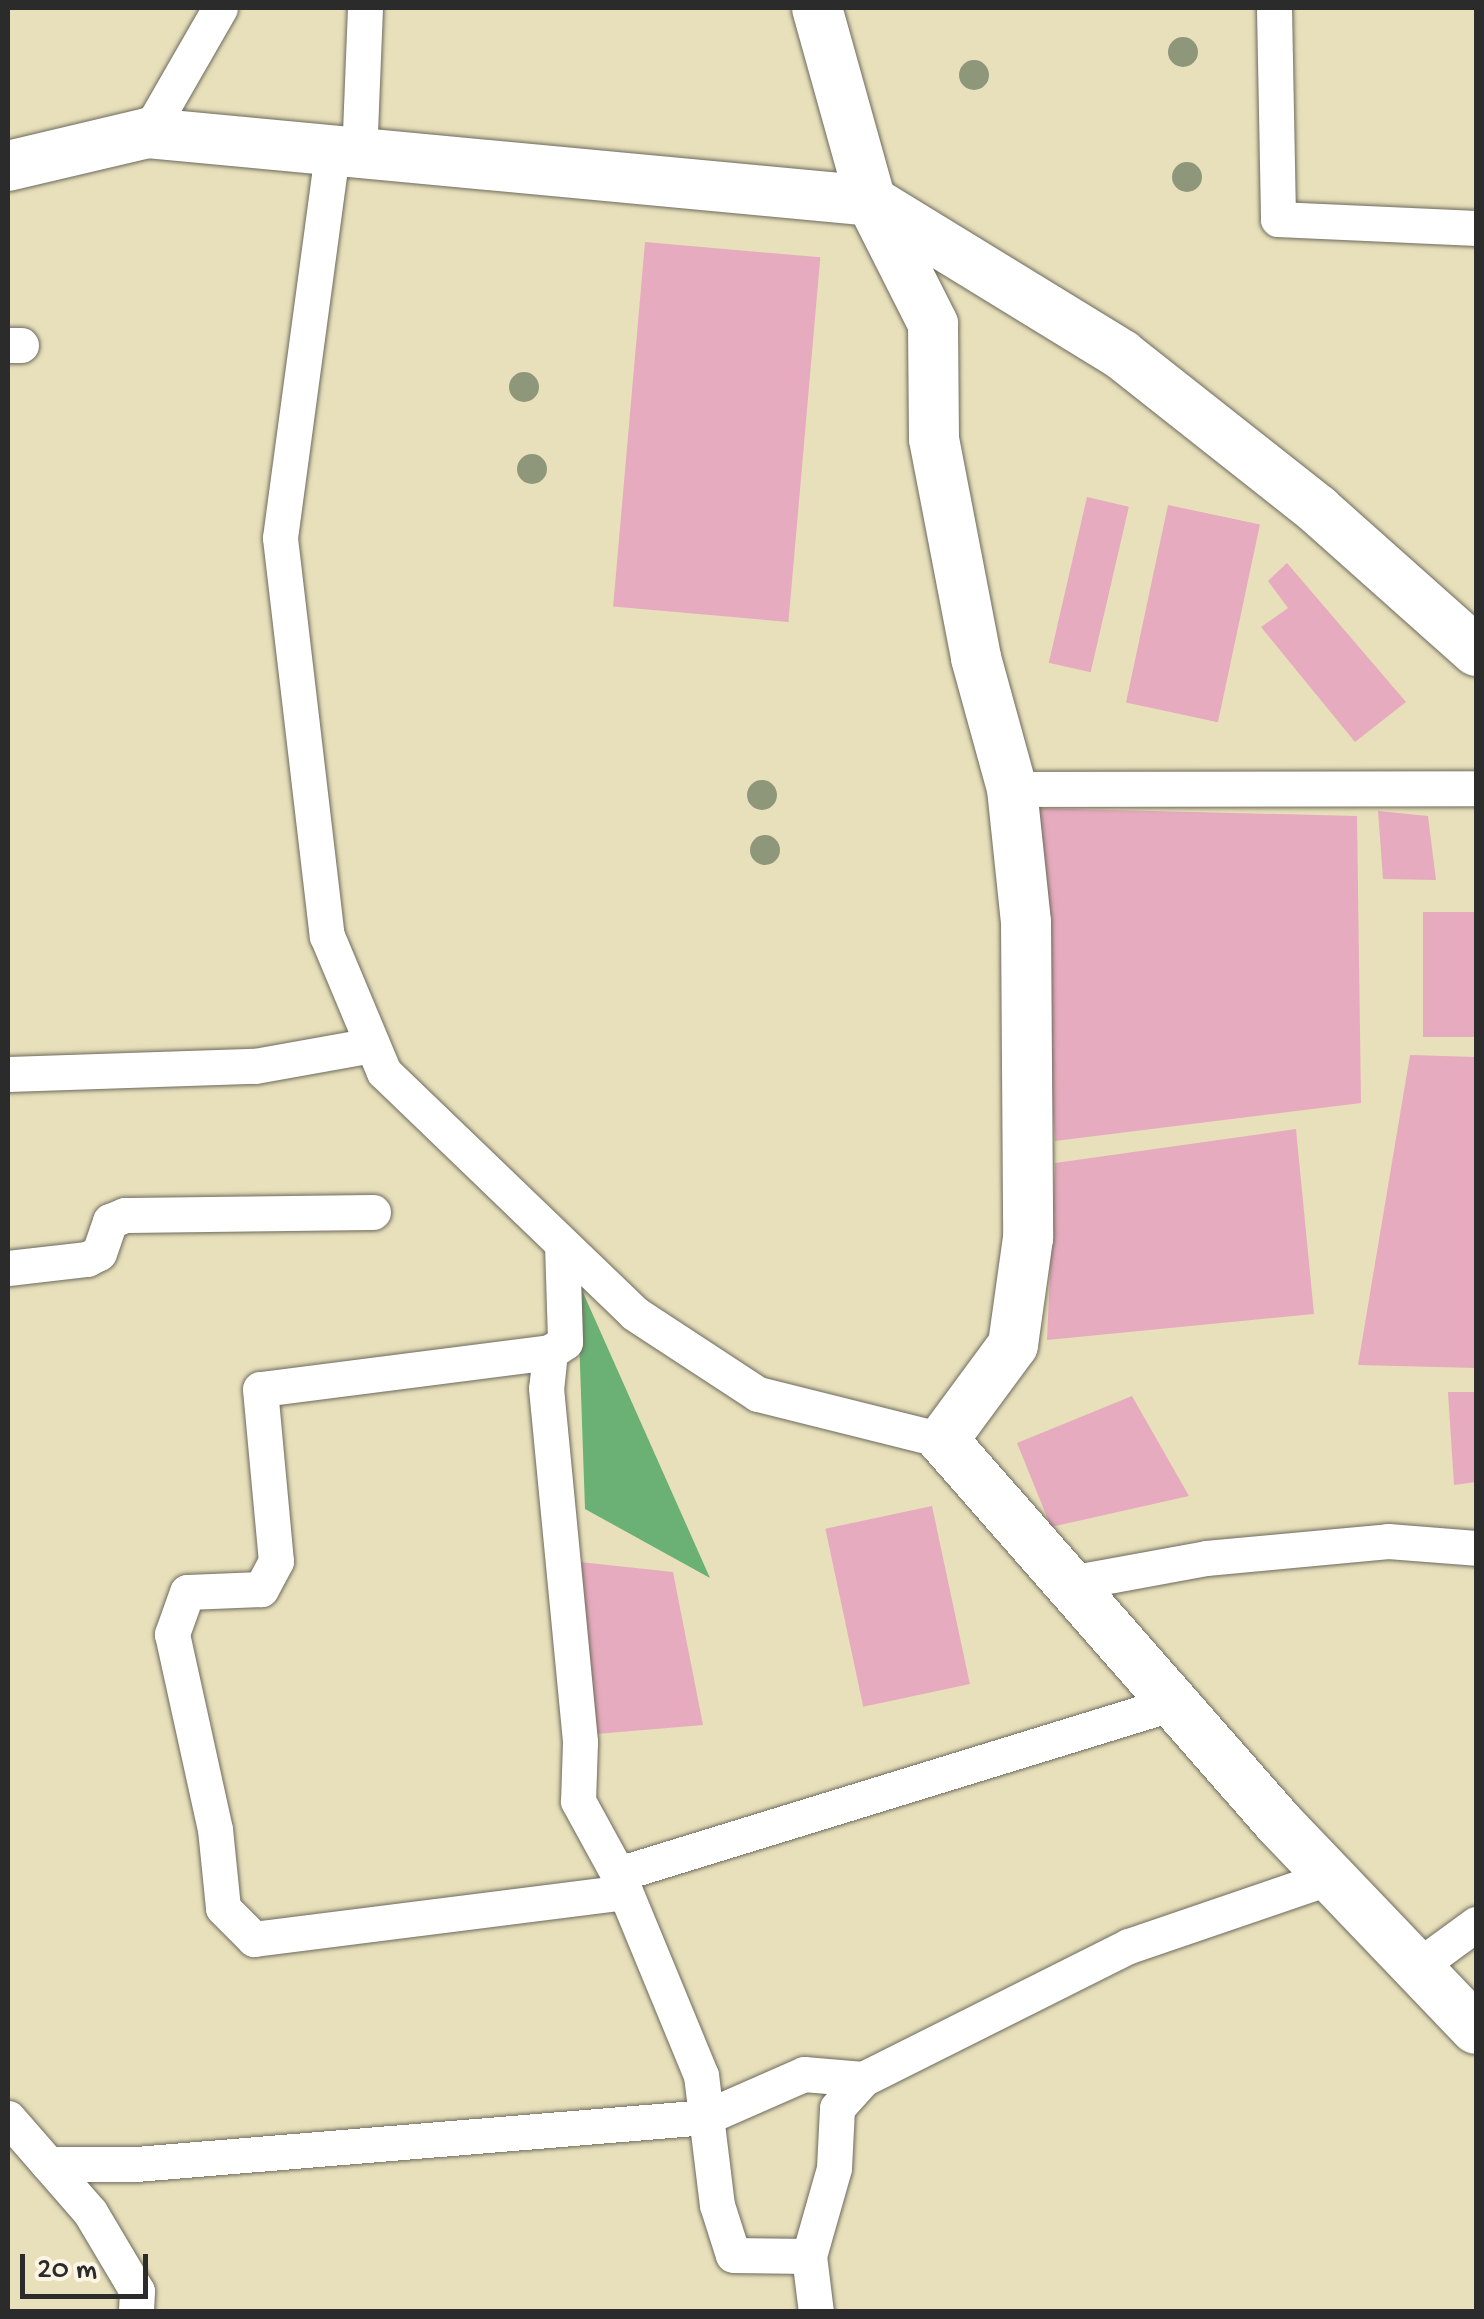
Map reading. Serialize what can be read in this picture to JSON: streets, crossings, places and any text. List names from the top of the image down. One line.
{"scale_bar":"20 m"}
